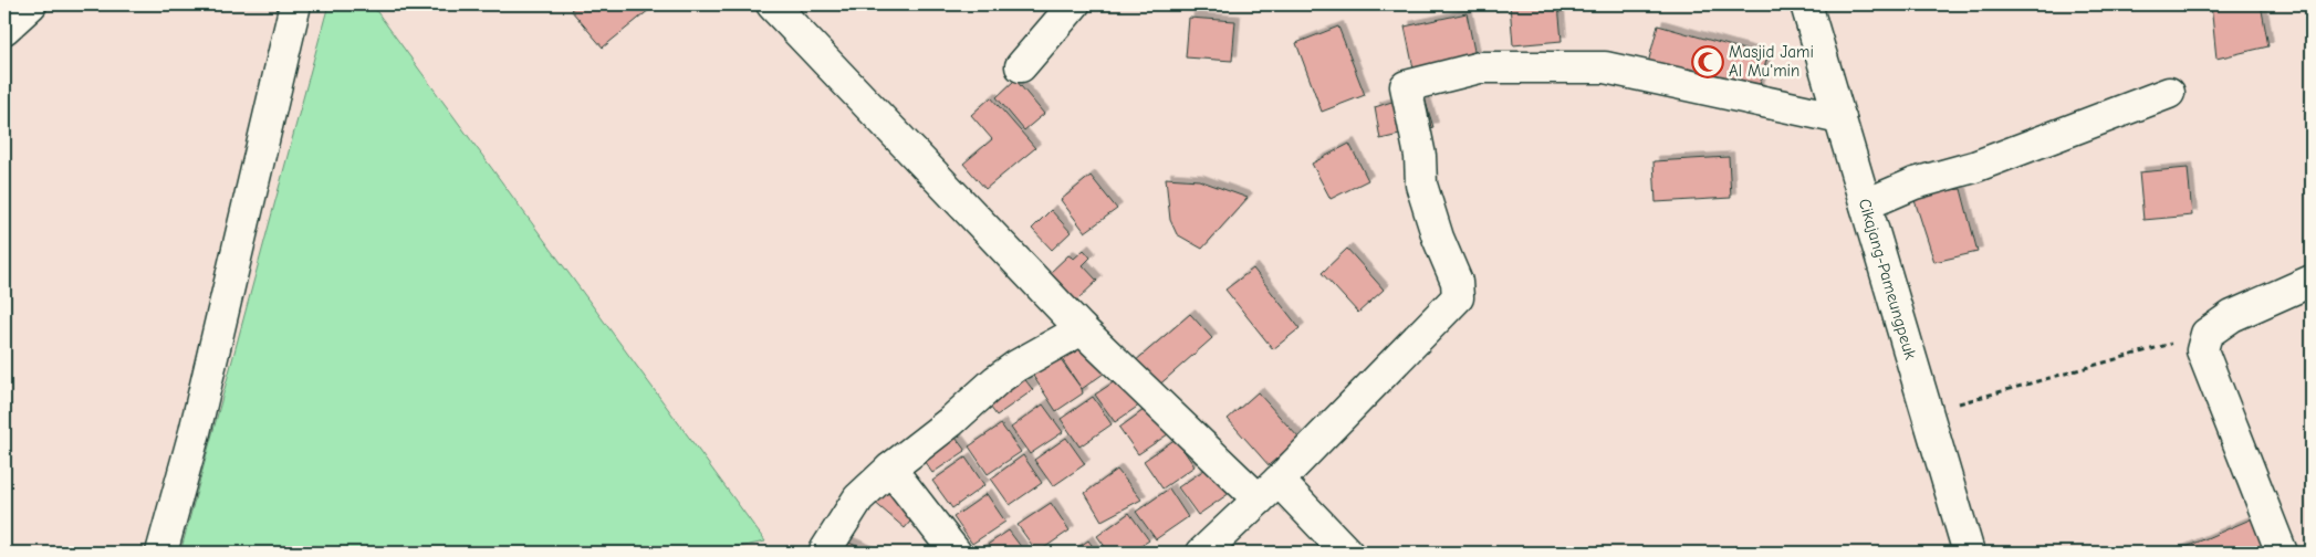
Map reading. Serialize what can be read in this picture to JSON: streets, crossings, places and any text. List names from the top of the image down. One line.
{"streets":{"street":["Cikajang-Pameungpeuk"]},"places":{"mosque":["Masjid Jami Al Mu'min"]}}
